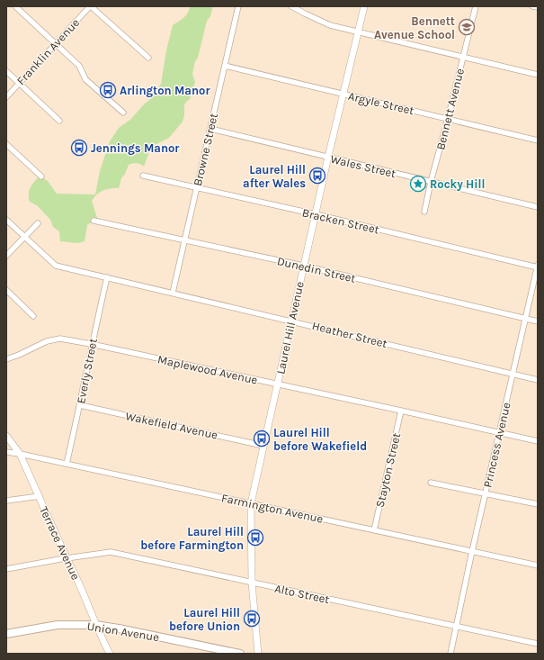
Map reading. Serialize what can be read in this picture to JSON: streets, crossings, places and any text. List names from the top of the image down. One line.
{"streets":{"main road":["Union Avenue"],"street":["Franklin Avenue","Argyle Street","Bennett Avenue","Browne Street","Wales Street","Bracken Street","Dunedin Street","Laurel Hill Avenue","Heather Street","Maplewood Avenue","Everly Street","Wakefield Avenue","Princess Avenue","Stayton Street","Farmington Avenue","Terrace Avenue","Alto Street"]},"crossings":[["Argyle Street","Bennett Avenue"],["Argyle Street","Browne Street"],["Argyle Street","Laurel Hill Avenue"],["Bennett Avenue","Wales Street"],["Browne Street","Wales Street"],["Browne Street","Bracken Street"],["Browne Street","Dunedin Street"],["Browne Street","Heather Street"],["Wales Street","Laurel Hill Avenue"],["Bracken Street","Laurel Hill Avenue"],["Bracken Street","Princess Avenue"],["Dunedin Street","Laurel Hill Avenue"],["Dunedin Street","Princess Avenue"],["Laurel Hill Avenue","Heather Street"],["Laurel Hill Avenue","Maplewood Avenue"],["Laurel Hill Avenue","Wakefield Avenue"],["Laurel Hill Avenue","Farmington Avenue"],["Laurel Hill Avenue","Alto Street"],["Heather Street","Everly Street"],["Heather Street","Princess Avenue"],["Maplewood Avenue","Everly Street"],["Maplewood Avenue","Princess Avenue"],["Maplewood Avenue","Stayton Street"],["Everly Street","Wakefield Avenue"],["Everly Street","Farmington Avenue"],["Princess Avenue","Farmington Avenue"],["Princess Avenue","Alto Street"],["Stayton Street","Farmington Avenue"],["Farmington Avenue","Terrace Avenue"],["Terrace Avenue","Alto Street"],["Terrace Avenue","Union Avenue"]],"places":{"school or university":["Bennett Avenue School"],"bus stop":["Arlington Manor","Jennings Manor","Laurel Hill after Wales","Laurel Hill before Wakefield","Laurel Hill before Farmington","Laurel Hill before Union"],"place":["Rocky Hill"]}}
